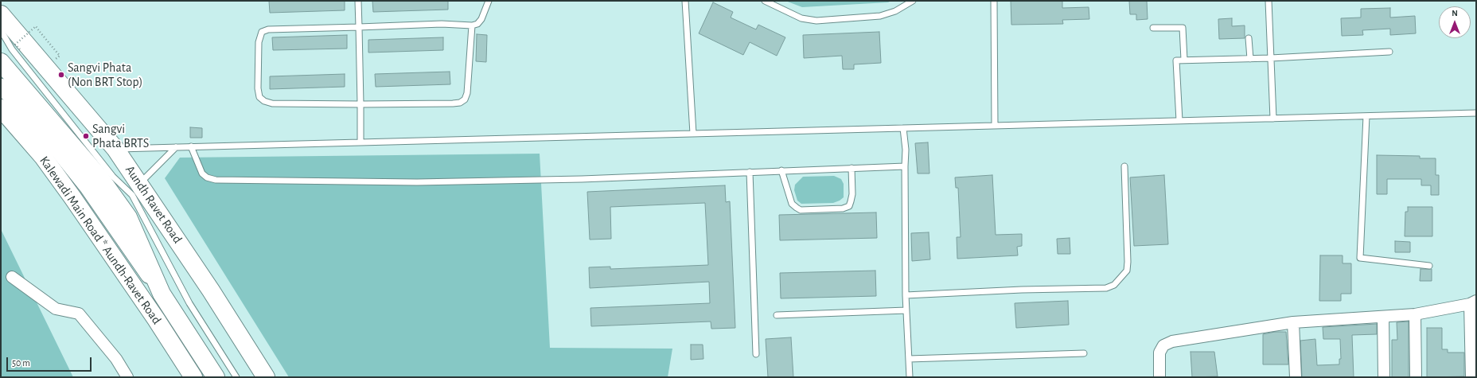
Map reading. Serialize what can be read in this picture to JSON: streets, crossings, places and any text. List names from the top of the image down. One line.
{"streets":{"main road":["Aundh Ravet Road","Kalewadi Main Road * Aundh-Ravet Road"]},"places":["Sangvi Phata (Non BRT Stop)","Sangvi Phata BRTS"],"scale_bar":"50 m","north":"top"}
